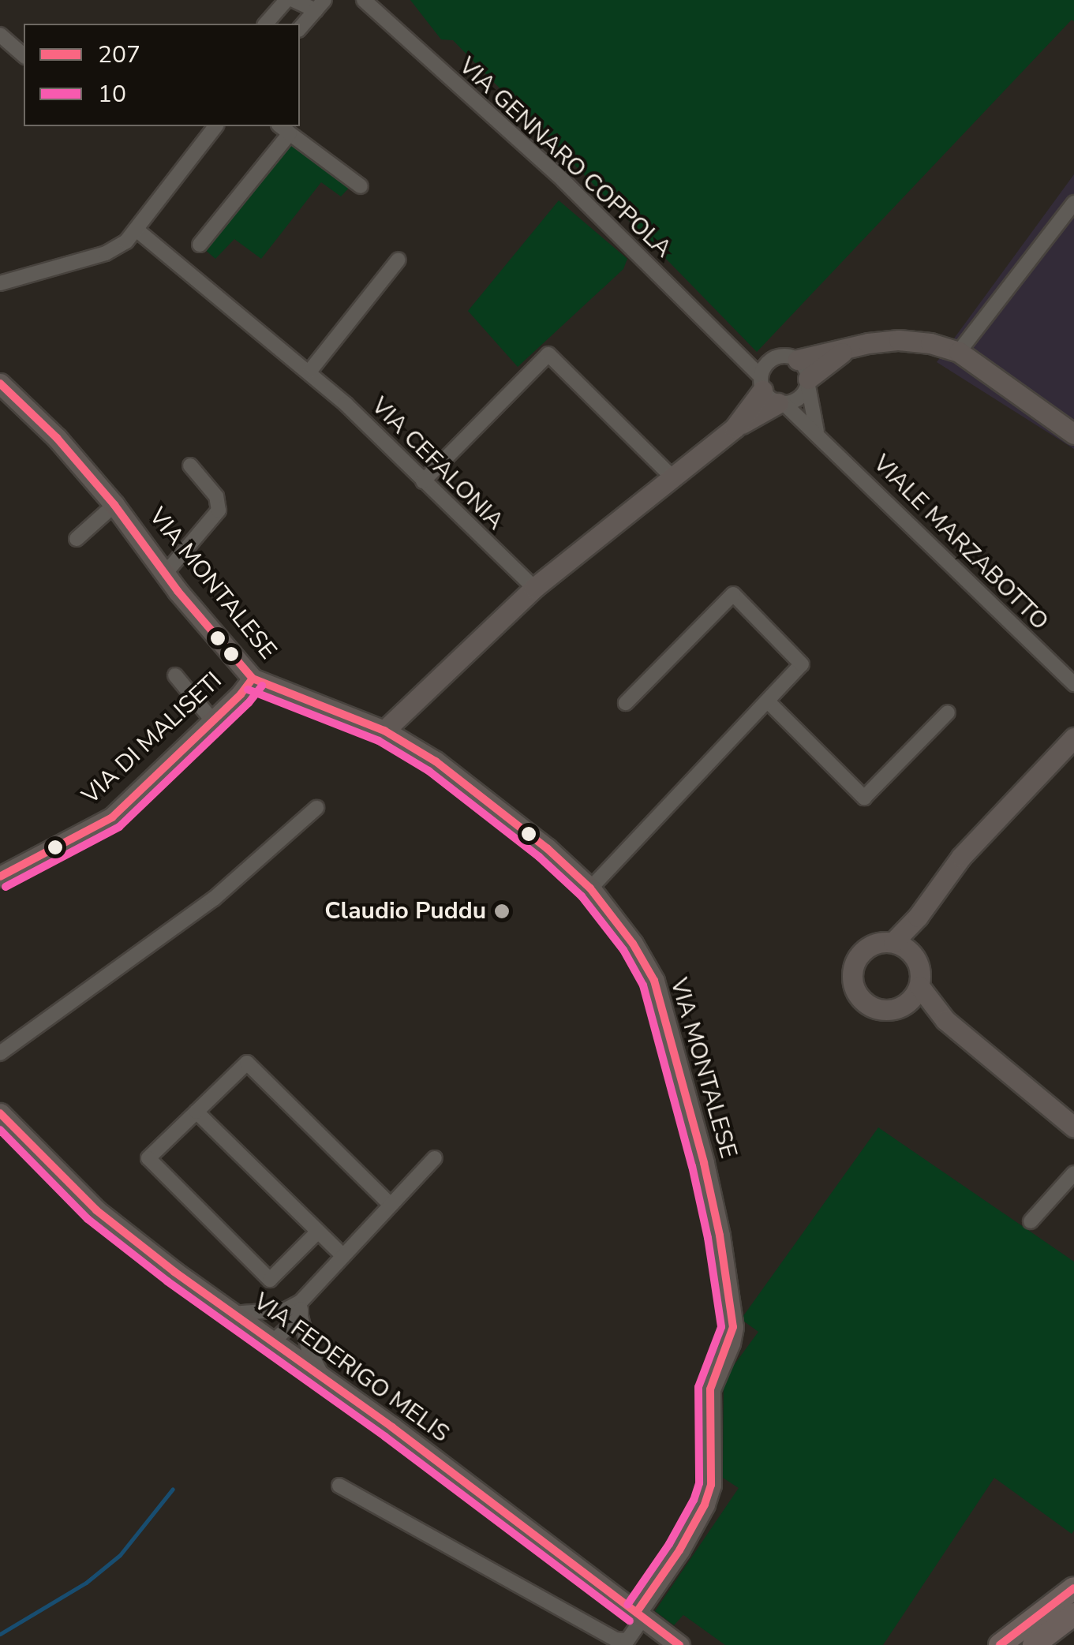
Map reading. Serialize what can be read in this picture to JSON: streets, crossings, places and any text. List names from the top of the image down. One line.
{"streets":{"street":["VIA GENNARO COPPOLA","VIA CEFALONIA","VIALE MARZABOTTO","VIA MONTALESE","VIA DI MALISETI","VIA FEDERIGO MELIS"]},"crossings":[["VIA GENNARO COPPOLA","VIALE MARZABOTTO"],["VIA MONTALESE","VIA DI MALISETI"],["VIA MONTALESE","VIA FEDERIGO MELIS"]],"places":["Claudio Puddu"],"lines":["transit line 207","transit line 10"],"legend":["207","10"]}
